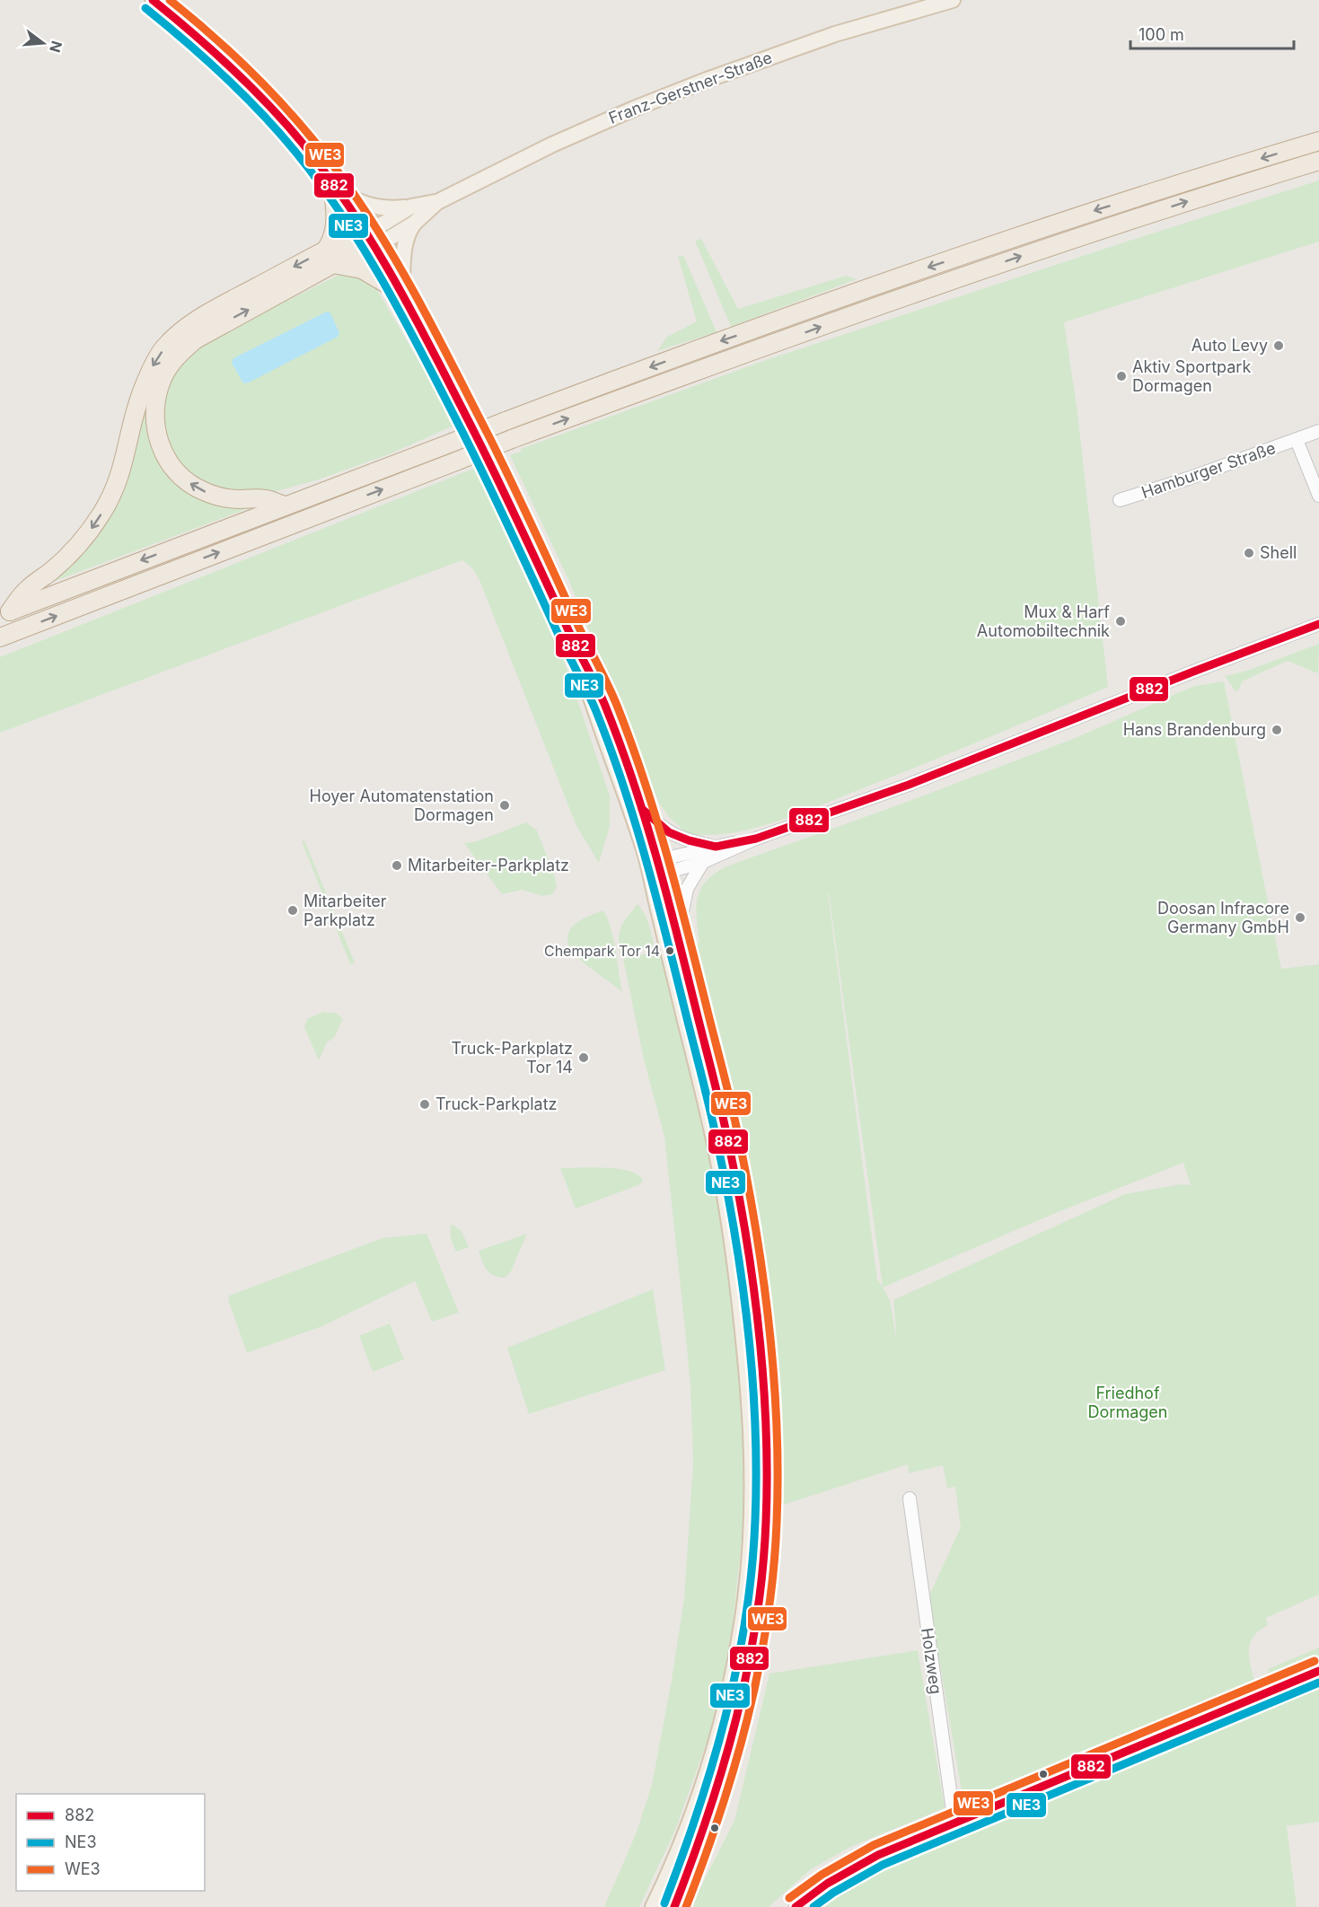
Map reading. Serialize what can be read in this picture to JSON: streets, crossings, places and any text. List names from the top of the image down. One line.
{"streets":{"main road":["Franz-Gerstner-Straße"],"street":["Hamburger Straße","Holzweg"]},"parks":["Friedhof Dormagen"],"places":["Auto Levy","Aktiv Sportpark Dormagen","Shell","Mux & Harf Automobiltechnik","Hans Brandenburg","Hoyer Automatenstation Dormagen","Mitarbeiter-Parkplatz","Mitarbeiter Parkplatz","Doosan Infracore Germany GmbH","Chempark Tor 14","Truck-Parkplatz Tor 14","Truck-Parkplatz"],"lines":["transit line 882","transit line WE3","transit line NE3"],"legend":["882","NE3","WE3"],"scale_bar":"100 m","north":"right"}
